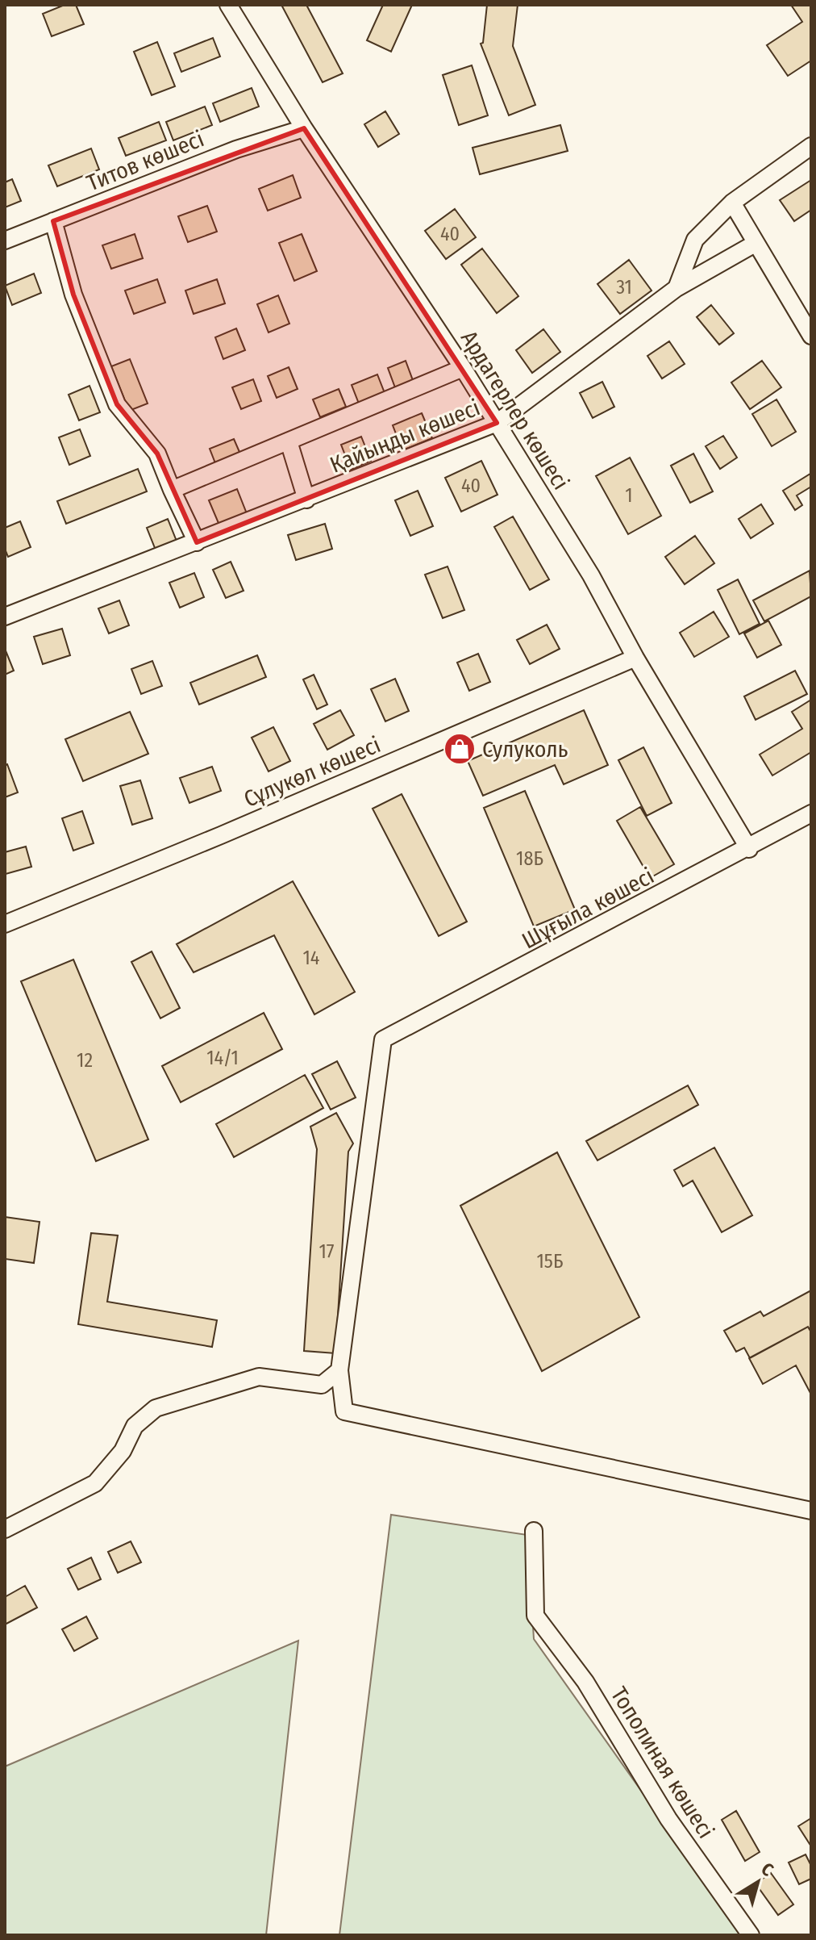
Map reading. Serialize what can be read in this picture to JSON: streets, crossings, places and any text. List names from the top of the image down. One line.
{"streets":{"street":["Титов көшесі","Ардагерлер көшесі","Қайыңды көшесі","Сұлукөл көшесі","Шұғыла көшесі","Тополиная көшесі"]},"crossings":[["Титов көшесі","Ардагерлер көшесі"],["Ардагерлер көшесі","Қайыңды көшесі"],["Ардагерлер көшесі","Сұлукөл көшесі"],["Ардагерлер көшесі","Шұғыла көшесі"]],"places":{"shop":["Сулуколь"]},"house_numbers":["40","31","40","1","18Б","14","14/1","12","17","15Б"],"north":"top right"}
